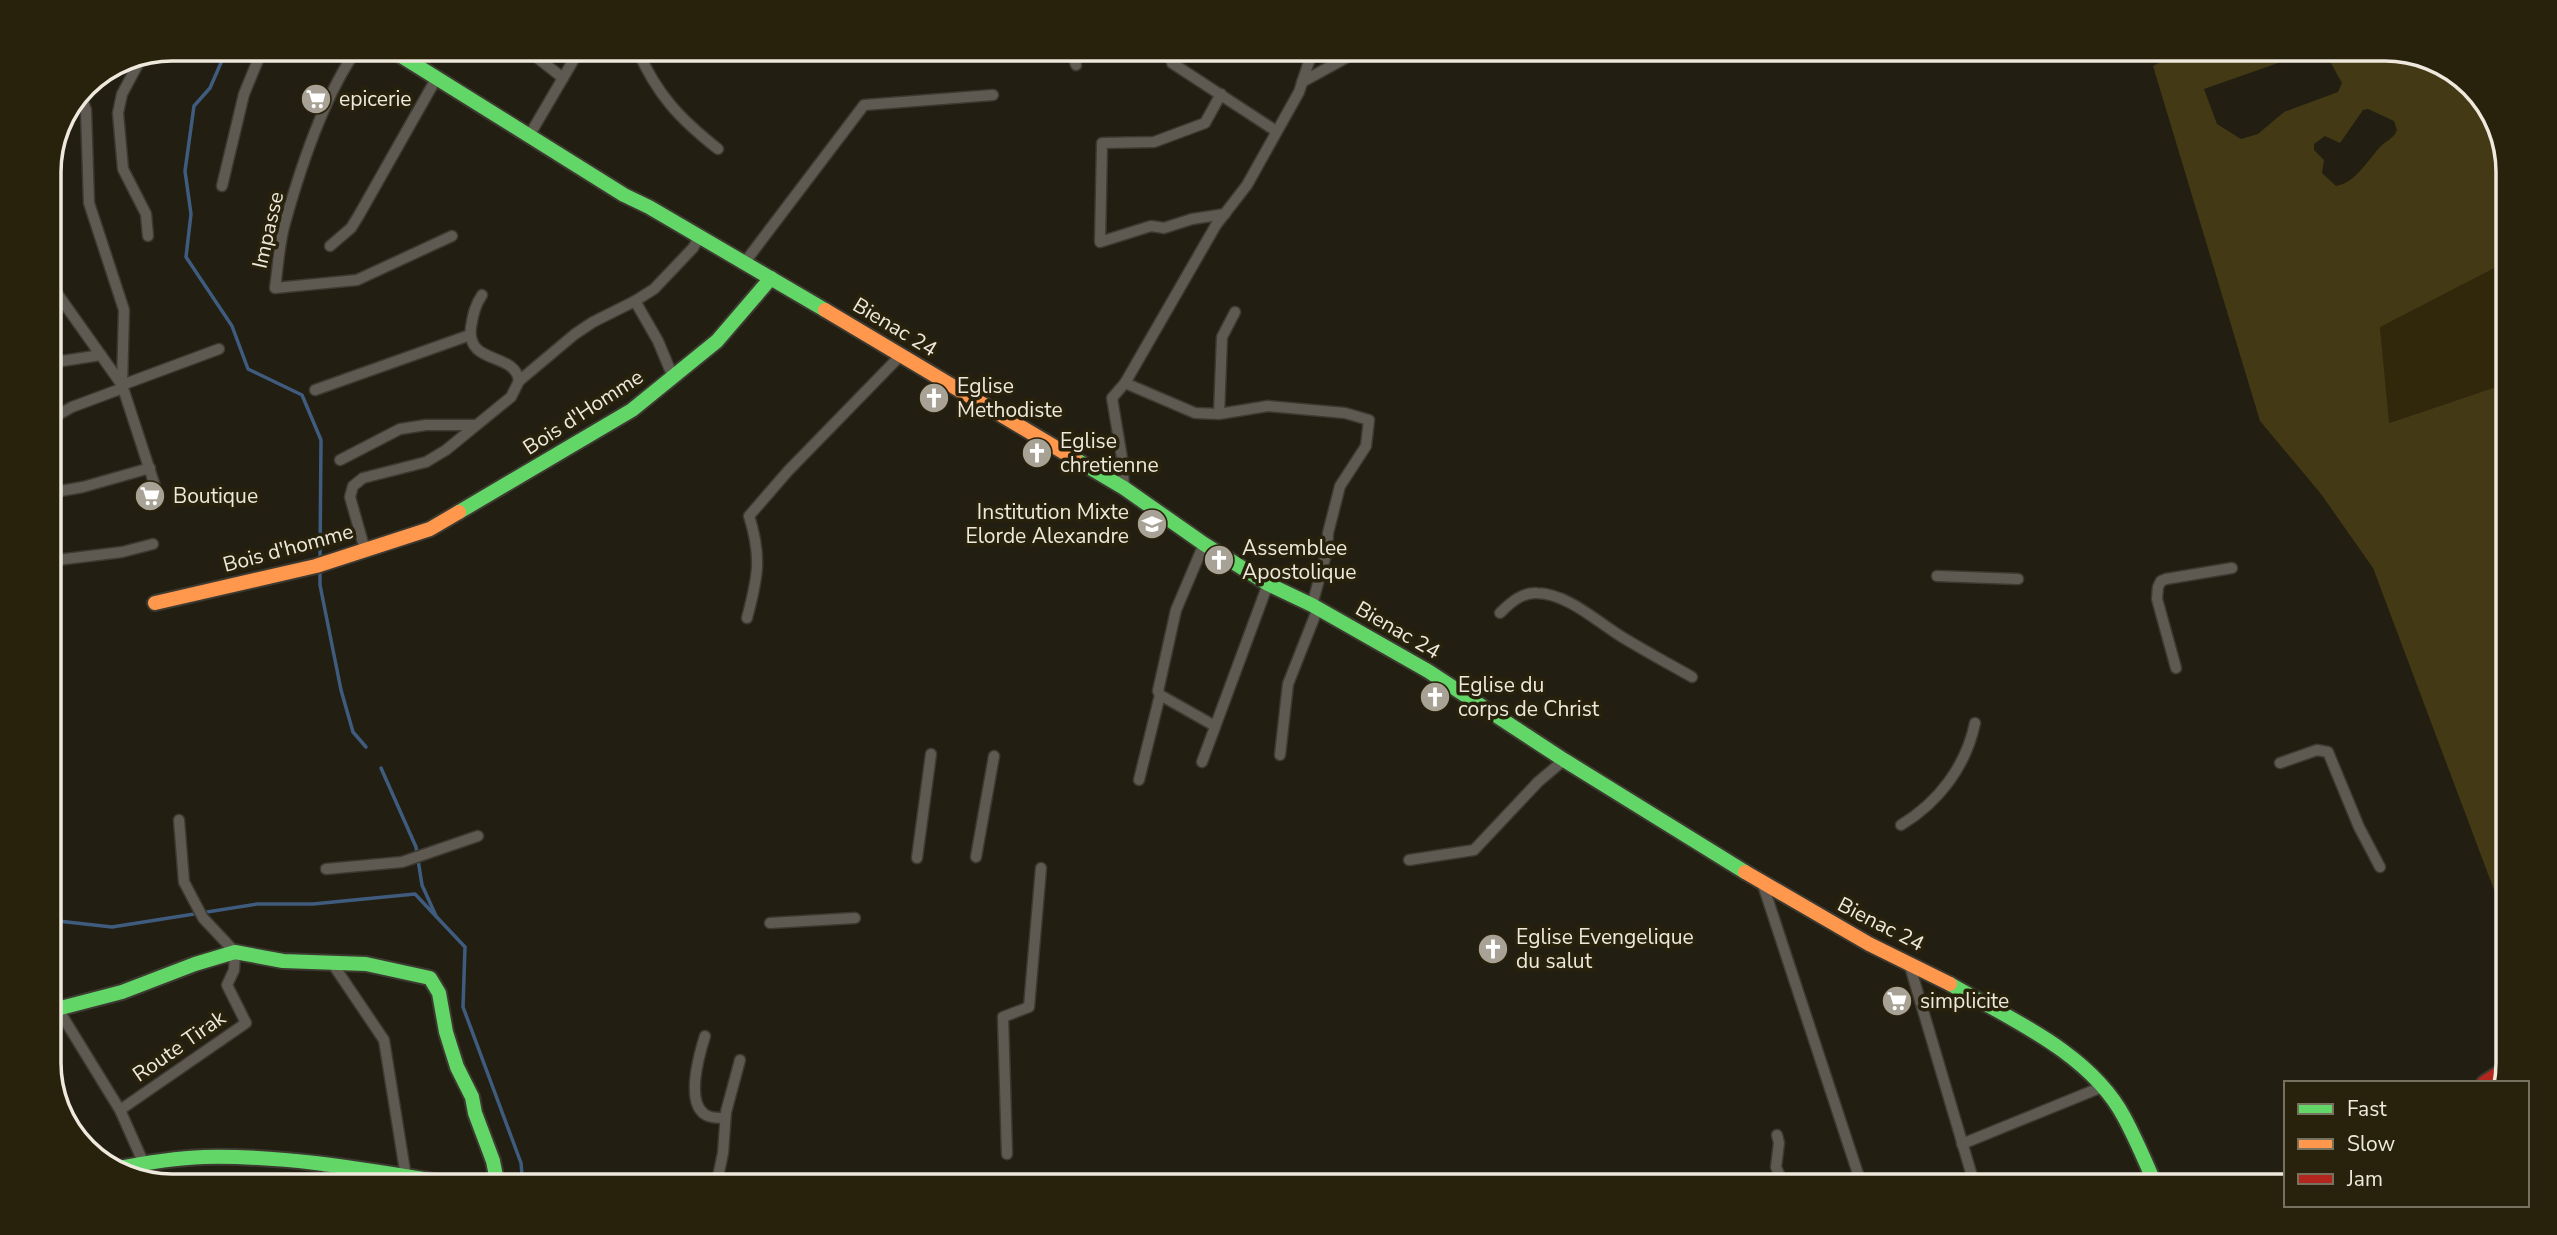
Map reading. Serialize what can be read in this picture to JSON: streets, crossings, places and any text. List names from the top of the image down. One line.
{"streets":{"street":["Impasse","Bienac 24","Bois d'Homme","Bois d'homme","Route Tirak"]},"crossings":[["Bienac 24","Bois d'Homme"],["Bois d'Homme","Bois d'homme"]],"places":{"supermarket":["epicerie","Boutique","simplicite"],"church":["Eglise Methodiste","Eglise chretienne","Assemblee Apostolique","Eglise du corps de Christ","Eglise Evengelique du salut"],"school or university":["Institution Mixte Elorde Alexandre"]},"legend":["Fast","Slow","Jam"]}
